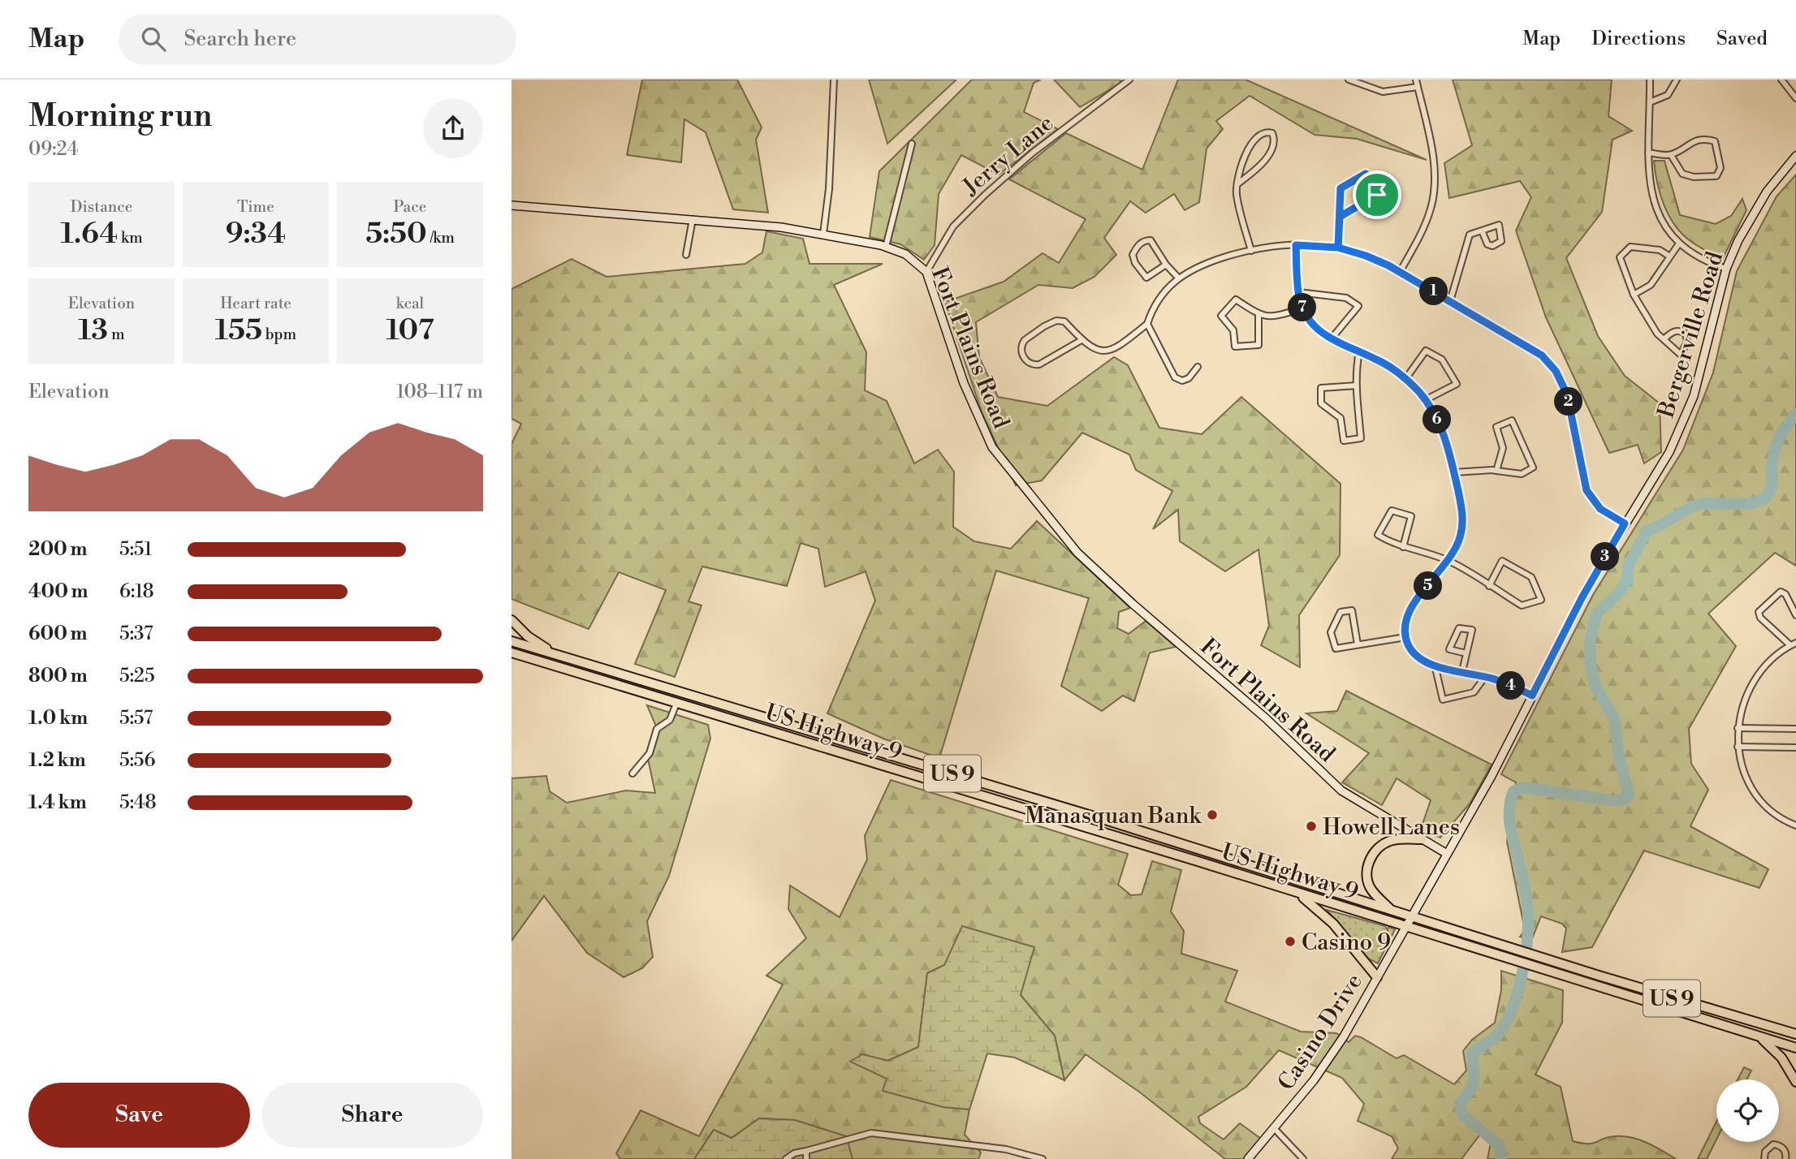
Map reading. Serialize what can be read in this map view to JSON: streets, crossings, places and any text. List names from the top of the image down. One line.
{"streets":{"highway":["US Highway 9","US 9"],"street":["Jerry Lane","Bergerville Road","Fort Plains Road","Casino Drive"]},"crossings":[["Jerry Lane","Fort Plains Road"],["Bergerville Road","Fort Plains Road"],["Bergerville Road","US Highway 9"],["Bergerville Road","Casino Drive"],["Fort Plains Road","US Highway 9"],["Fort Plains Road","Casino Drive"],["US Highway 9","Casino Drive"]],"places":["Manasquan Bank","Howell Lanes","Casino 9"],"page":{"header":"Map","search":"Search here","nav":["Map","Directions","Saved"],"heading":["Morning run","09:24"],"stats":[["Distance","1.64 km"],["Time","9:34"],["Pace","5:50 /km"],["Elevation","13 m"],["Heart rate","155 bpm"],["kcal","107"]],"pins":["1","7","2","6","3","5","4"],"chart":["Elevation","108–117 m"],"list":[{"name":"200 m","note":"5:51"},{"name":"400 m","note":"6:18"},{"name":"600 m","note":"5:37"},{"name":"800 m","note":"5:25"},{"name":"1.0 km","note":"5:57"},{"name":"1.2 km","note":"5:56"},{"name":"1.4 km","note":"5:48"}],"buttons":["Save","Share"]}}
